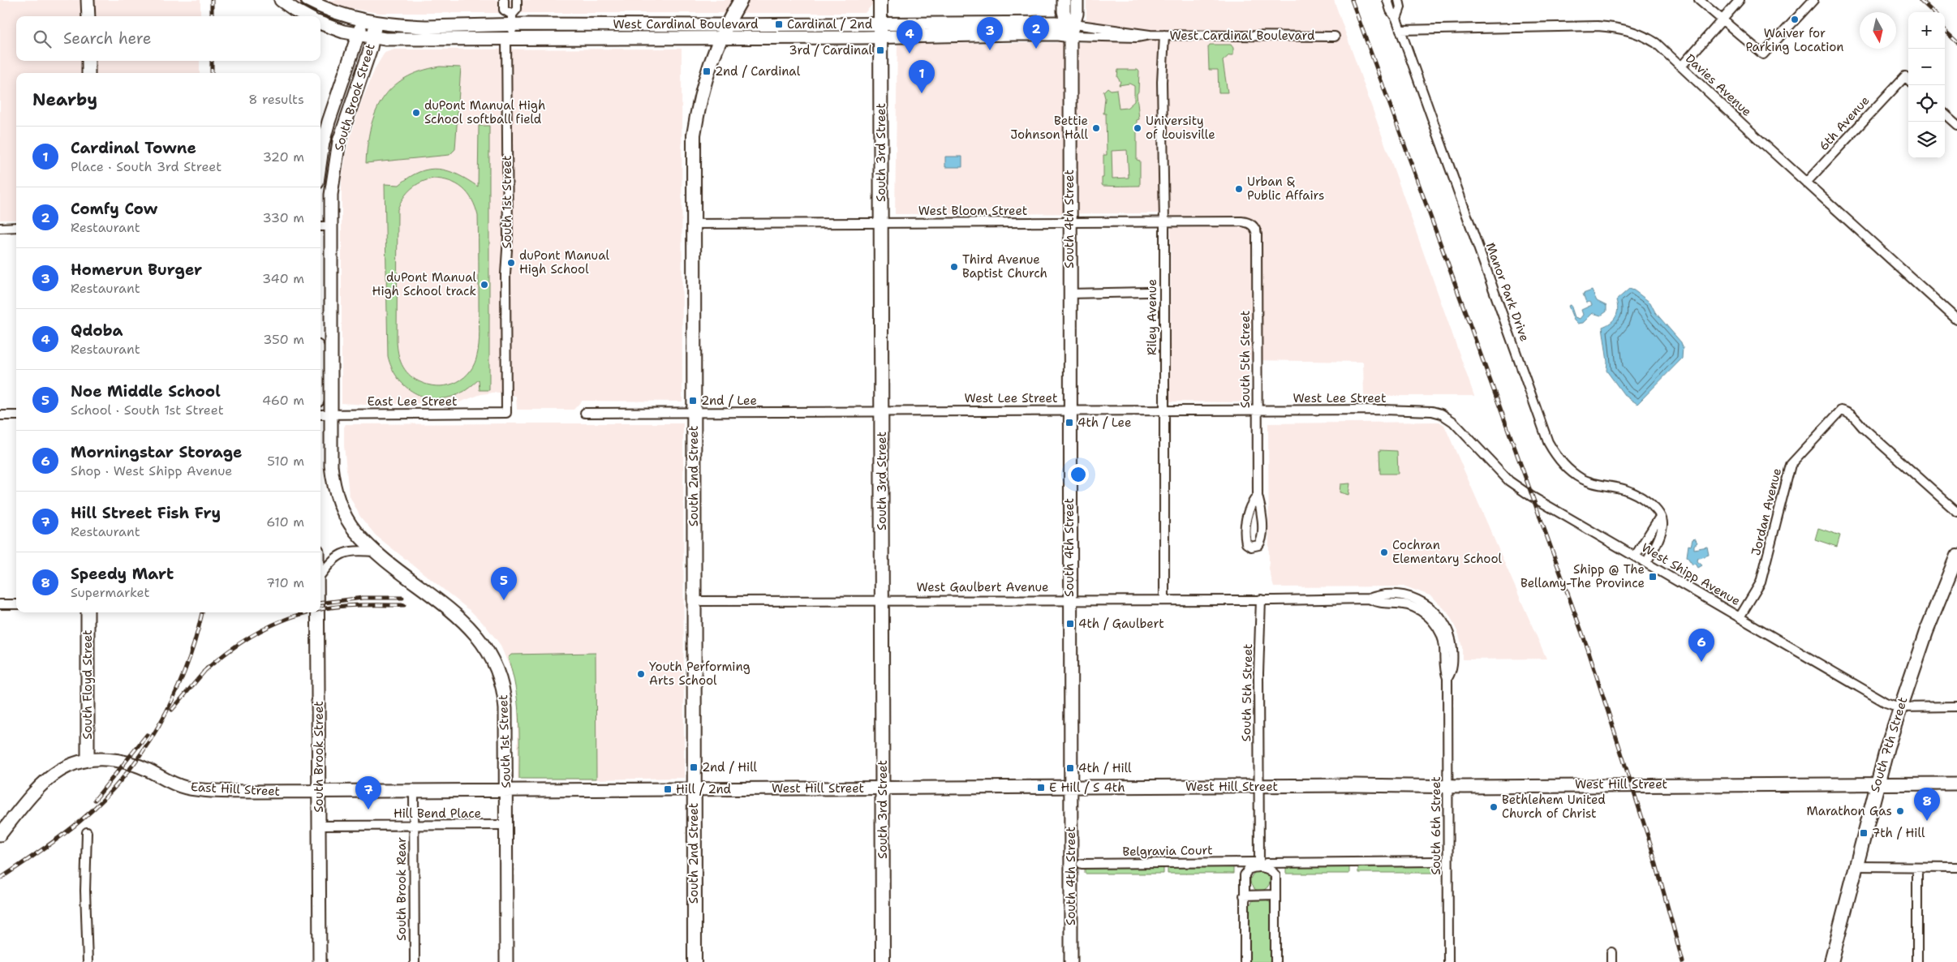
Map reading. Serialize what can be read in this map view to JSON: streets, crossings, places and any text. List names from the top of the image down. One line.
{"streets":{"main road":["South 3rd Street","South 2nd Street","South 7th Street"],"street":["West Cardinal Boulevard","Davies Avenue","South Brook Street","6th Avenue","South 1st Street","West Bloom Street","South 4th Street","Manor Park Drive","Riley Avenue","South 5th Street","West Lee Street","East Lee Street","Jordan Avenue","West Shipp Avenue","West Gaulbert Avenue","South Floyd Street","West Hill Street","East Hill Street","Hill Bend Place","South 6th Street","Belgravia Court","South Brook Rear"]},"crossings":[["West Cardinal Boulevard","South Brook Street"],["West Cardinal Boulevard","South 3rd Street"],["West Cardinal Boulevard","South 1st Street"],["West Cardinal Boulevard","South 4th Street"],["West Cardinal Boulevard","Riley Avenue"],["West Cardinal Boulevard","South 2nd Street"],["Davies Avenue","6th Avenue"],["Davies Avenue","Manor Park Drive"],["South Brook Street","South 1st Street"],["South Brook Street","East Lee Street"],["South Brook Street","East Hill Street"],["South Brook Street","Hill Bend Place"],["South 3rd Street","West Bloom Street"],["South 3rd Street","West Lee Street"],["South 3rd Street","West Gaulbert Avenue"],["South 3rd Street","West Hill Street"],["South 1st Street","East Lee Street"],["South 1st Street","West Hill Street"],["South 1st Street","East Hill Street"],["South 1st Street","Hill Bend Place"],["West Bloom Street","South 4th Street"],["West Bloom Street","Riley Avenue"],["West Bloom Street","South 5th Street"],["West Bloom Street","South 2nd Street"],["South 4th Street","West Lee Street"],["South 4th Street","West Gaulbert Avenue"],["South 4th Street","West Hill Street"],["Riley Avenue","West Lee Street"],["Riley Avenue","West Gaulbert Avenue"],["South 5th Street","West Lee Street"],["South 5th Street","West Gaulbert Avenue"],["South 5th Street","West Hill Street"],["South 5th Street","Belgravia Court"],["West Lee Street","South 2nd Street"],["West Lee Street","West Shipp Avenue"],["South 2nd Street","West Gaulbert Avenue"],["South 2nd Street","West Hill Street"],["Jordan Avenue","West Shipp Avenue"],["West Shipp Avenue","South 7th Street"],["West Gaulbert Avenue","South 6th Street"],["South Floyd Street","East Hill Street"],["South 7th Street","West Hill Street"],["West Hill Street","East Hill Street"],["West Hill Street","South 6th Street"],["East Hill Street","South Brook Rear"],["Hill Bend Place","South Brook Rear"]],"places":{"other":["Waiver for Parking Location","duPont Manual High School softball field","Bettie Johnson Hall","University of Louisville","Urban & Public Affairs","duPont Manual High School","Third Avenue Baptist Church","duPont Manual High School track","Cochran Elementary School","Youth Performing Arts School","Bethlehem United Church of Christ","Marathon Gas"],"transit":["Cardinal / 2nd","3rd / Cardinal","2nd / Cardinal","2nd / Lee","4th / Lee","Shipp @ The Bellamy-The Province","4th / Gaulbert","2nd / Hill","4th / Hill","E Hill / S 4th","Hill / 2nd","7th / Hill"]},"north":"bottom","page":{"map_buttons":["+","−"],"pins":["2","3","4","1","5","6","7","8"],"search":"Search here","heading":["Nearby","8 results"],"list":[{"mark":"1","name":"Cardinal Towne","note":"Place · South 3rd Street","value":"320 m"},{"mark":"2","name":"Comfy Cow","note":"Restaurant","value":"330 m"},{"mark":"3","name":"Homerun Burger","note":"Restaurant","value":"340 m"},{"mark":"4","name":"Qdoba","note":"Restaurant","value":"350 m"},{"mark":"5","name":"Noe Middle School","note":"School · South 1st Street","value":"460 m"},{"mark":"6","name":"Morningstar Storage","note":"Shop · West Shipp Avenue","value":"510 m"},{"mark":"7","name":"Hill Street Fish Fry","note":"Restaurant","value":"610 m"},{"mark":"8","name":"Speedy Mart","note":"Supermarket","value":"710 m"}]}}
